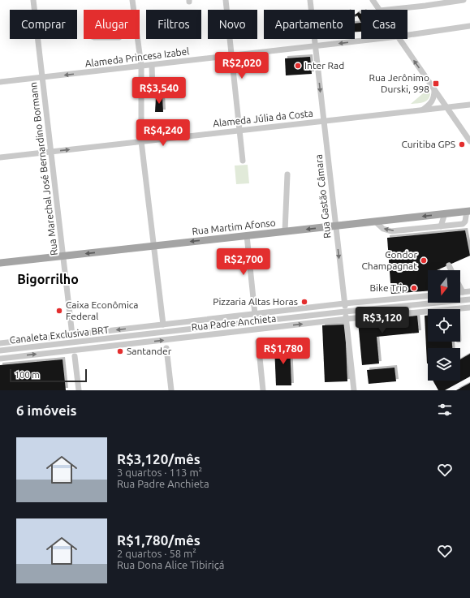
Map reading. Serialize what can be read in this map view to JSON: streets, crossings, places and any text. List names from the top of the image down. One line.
{"streets":{"main road":["Rua Martim Afonso"],"street":["Alameda Princesa Izabel","Alameda Júlia da Costa","Rua Marechal José Bernardino Bormann","Rua Gastão Câmara","Rua Padre Anchieta","Canaleta Exclusiva BRT"]},"crossings":[["Alameda Princesa Izabel","Rua Marechal José Bernardino Bormann"],["Alameda Princesa Izabel","Rua Gastão Câmara"],["Alameda Júlia da Costa","Rua Marechal José Bernardino Bormann"],["Alameda Júlia da Costa","Rua Gastão Câmara"],["Rua Marechal José Bernardino Bormann","Rua Martim Afonso"],["Rua Marechal José Bernardino Bormann","Rua Padre Anchieta"],["Rua Gastão Câmara","Rua Martim Afonso"],["Rua Gastão Câmara","Rua Padre Anchieta"],["Rua Gastão Câmara","Canaleta Exclusiva BRT"]],"one_way":["Alameda Princesa Izabel","Rua Gastão Câmara","Rua Martim Afonso"],"districts":["Bigorrilho"],"places":{"other":["Inter Rad","Curitiba GPS","Condor Champagnat","Bike Trip","Pizzaria Altas Horas","Caixa Econômica Federal","Santander"],"transit":["Rua Jerônimo Durski, 998"]},"scale_bar":"100 m","north":"bottom","page":{"chip":["Comprar","Alugar","Filtros","Novo","Apartamento","Casa"],"price":["R$2,020","R$3,540","R$4,240","R$2,700","R$3,120","R$1,780"],"scale":"100 m","heading":"6 imóveis","list":[{"name":"R$3,120/mês","note":"3 quartos · 113 m² · Rua Padre Anchieta"},{"name":"R$1,780/mês","note":"2 quartos · 58 m² · Rua Dona Alice Tibiriçá"}]}}
